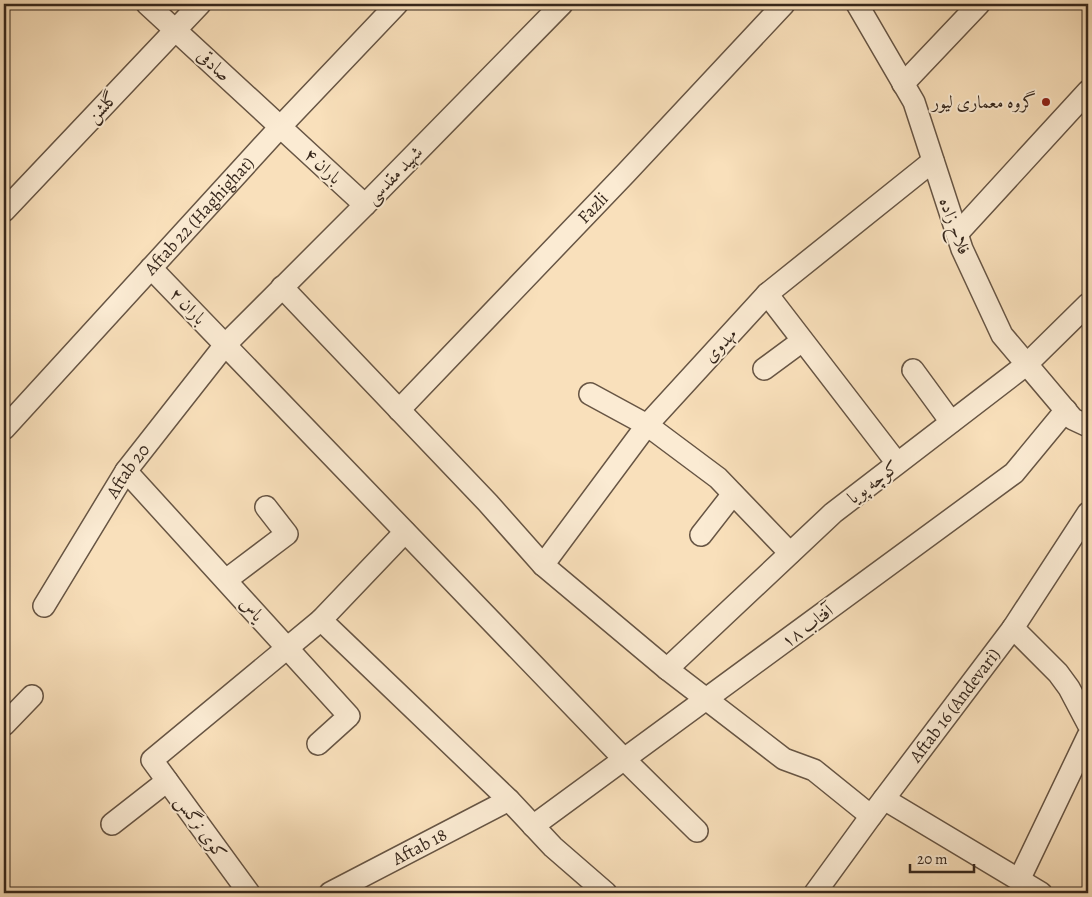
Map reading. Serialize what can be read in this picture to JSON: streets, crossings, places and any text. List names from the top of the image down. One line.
{"streets":{"street":["صادقی","گلشن","باران ۴","شهید مقدسی","Fazli","Aftab 22 (Haghighat)","فلاح زاده","باران ۲","مهدوی","Aftab 20","کوچه پویا","یاس","آفتاب ۱۸","Aftab 16 (Andevari)","کوی نرگس","Aftab 18"]},"crossings":[["صادقی","گلشن"],["صادقی","باران ۴"],["صادقی","Aftab 22 (Haghighat)"],["باران ۴","شهید مقدسی"],["باران ۴","Aftab 22 (Haghighat)"],["شهید مقدسی","باران ۲"],["شهید مقدسی","Aftab 20"],["Aftab 22 (Haghighat)","باران ۲"],["فلاح زاده","مهدوی"],["فلاح زاده","کوچه پویا"],["فلاح زاده","آفتاب ۱۸"],["باران ۲","Aftab 20"],["باران ۲","آفتاب ۱۸"],["Aftab 20","یاس"],["یاس","کوی نرگس"]],"places":["گروه معماری لیور"],"scale_bar":"20 m"}
